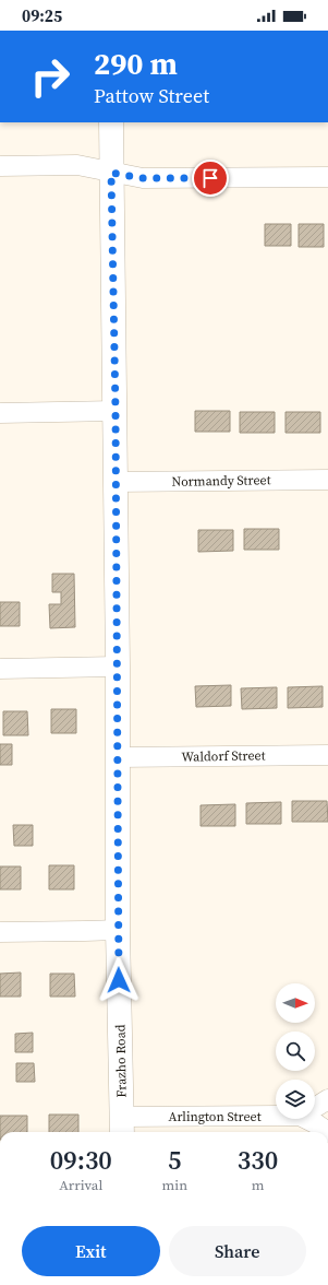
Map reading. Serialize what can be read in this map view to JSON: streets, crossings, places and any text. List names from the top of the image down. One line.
{"streets":{"street":["Normandy Street","Waldorf Street","Frazho Road","Arlington Street"]},"crossings":[["Normandy Street","Frazho Road"],["Waldorf Street","Frazho Road"],["Frazho Road","Arlington Street"]],"north":"right","page":{"status":"09:25","turn":["290 m","Pattow Street"],"eta":["09:30","Arrival","5","min","330","m"],"buttons":["Exit","Share"]}}
